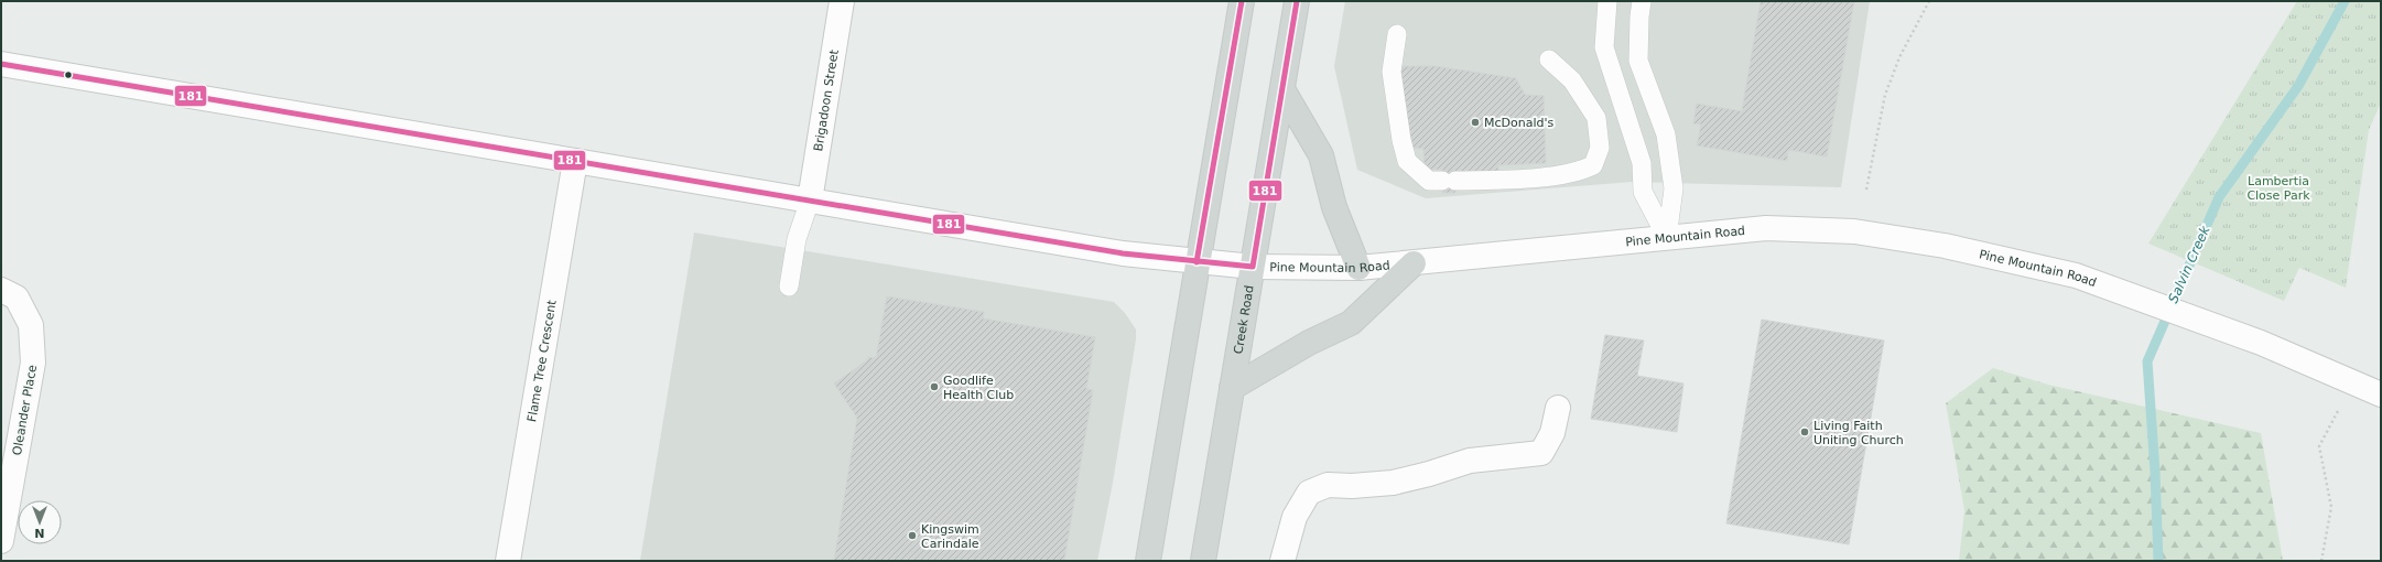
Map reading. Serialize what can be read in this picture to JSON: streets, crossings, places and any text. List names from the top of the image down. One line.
{"streets":{"main road":["Creek Road"],"street":["Brigadoon Street","Pine Mountain Road","Flame Tree Crescent","Oleander Place"]},"crossings":[["Brigadoon Street","Pine Mountain Road"],["Pine Mountain Road","Creek Road"],["Pine Mountain Road","Flame Tree Crescent"]],"water":["Salvin Creek"],"parks":["Lambertia Close Park"],"places":["McDonald's","Goodlife Health Club","Living Faith Uniting Church","Kingswim Carindale"],"lines":["transit line 181"],"north":"bottom"}
